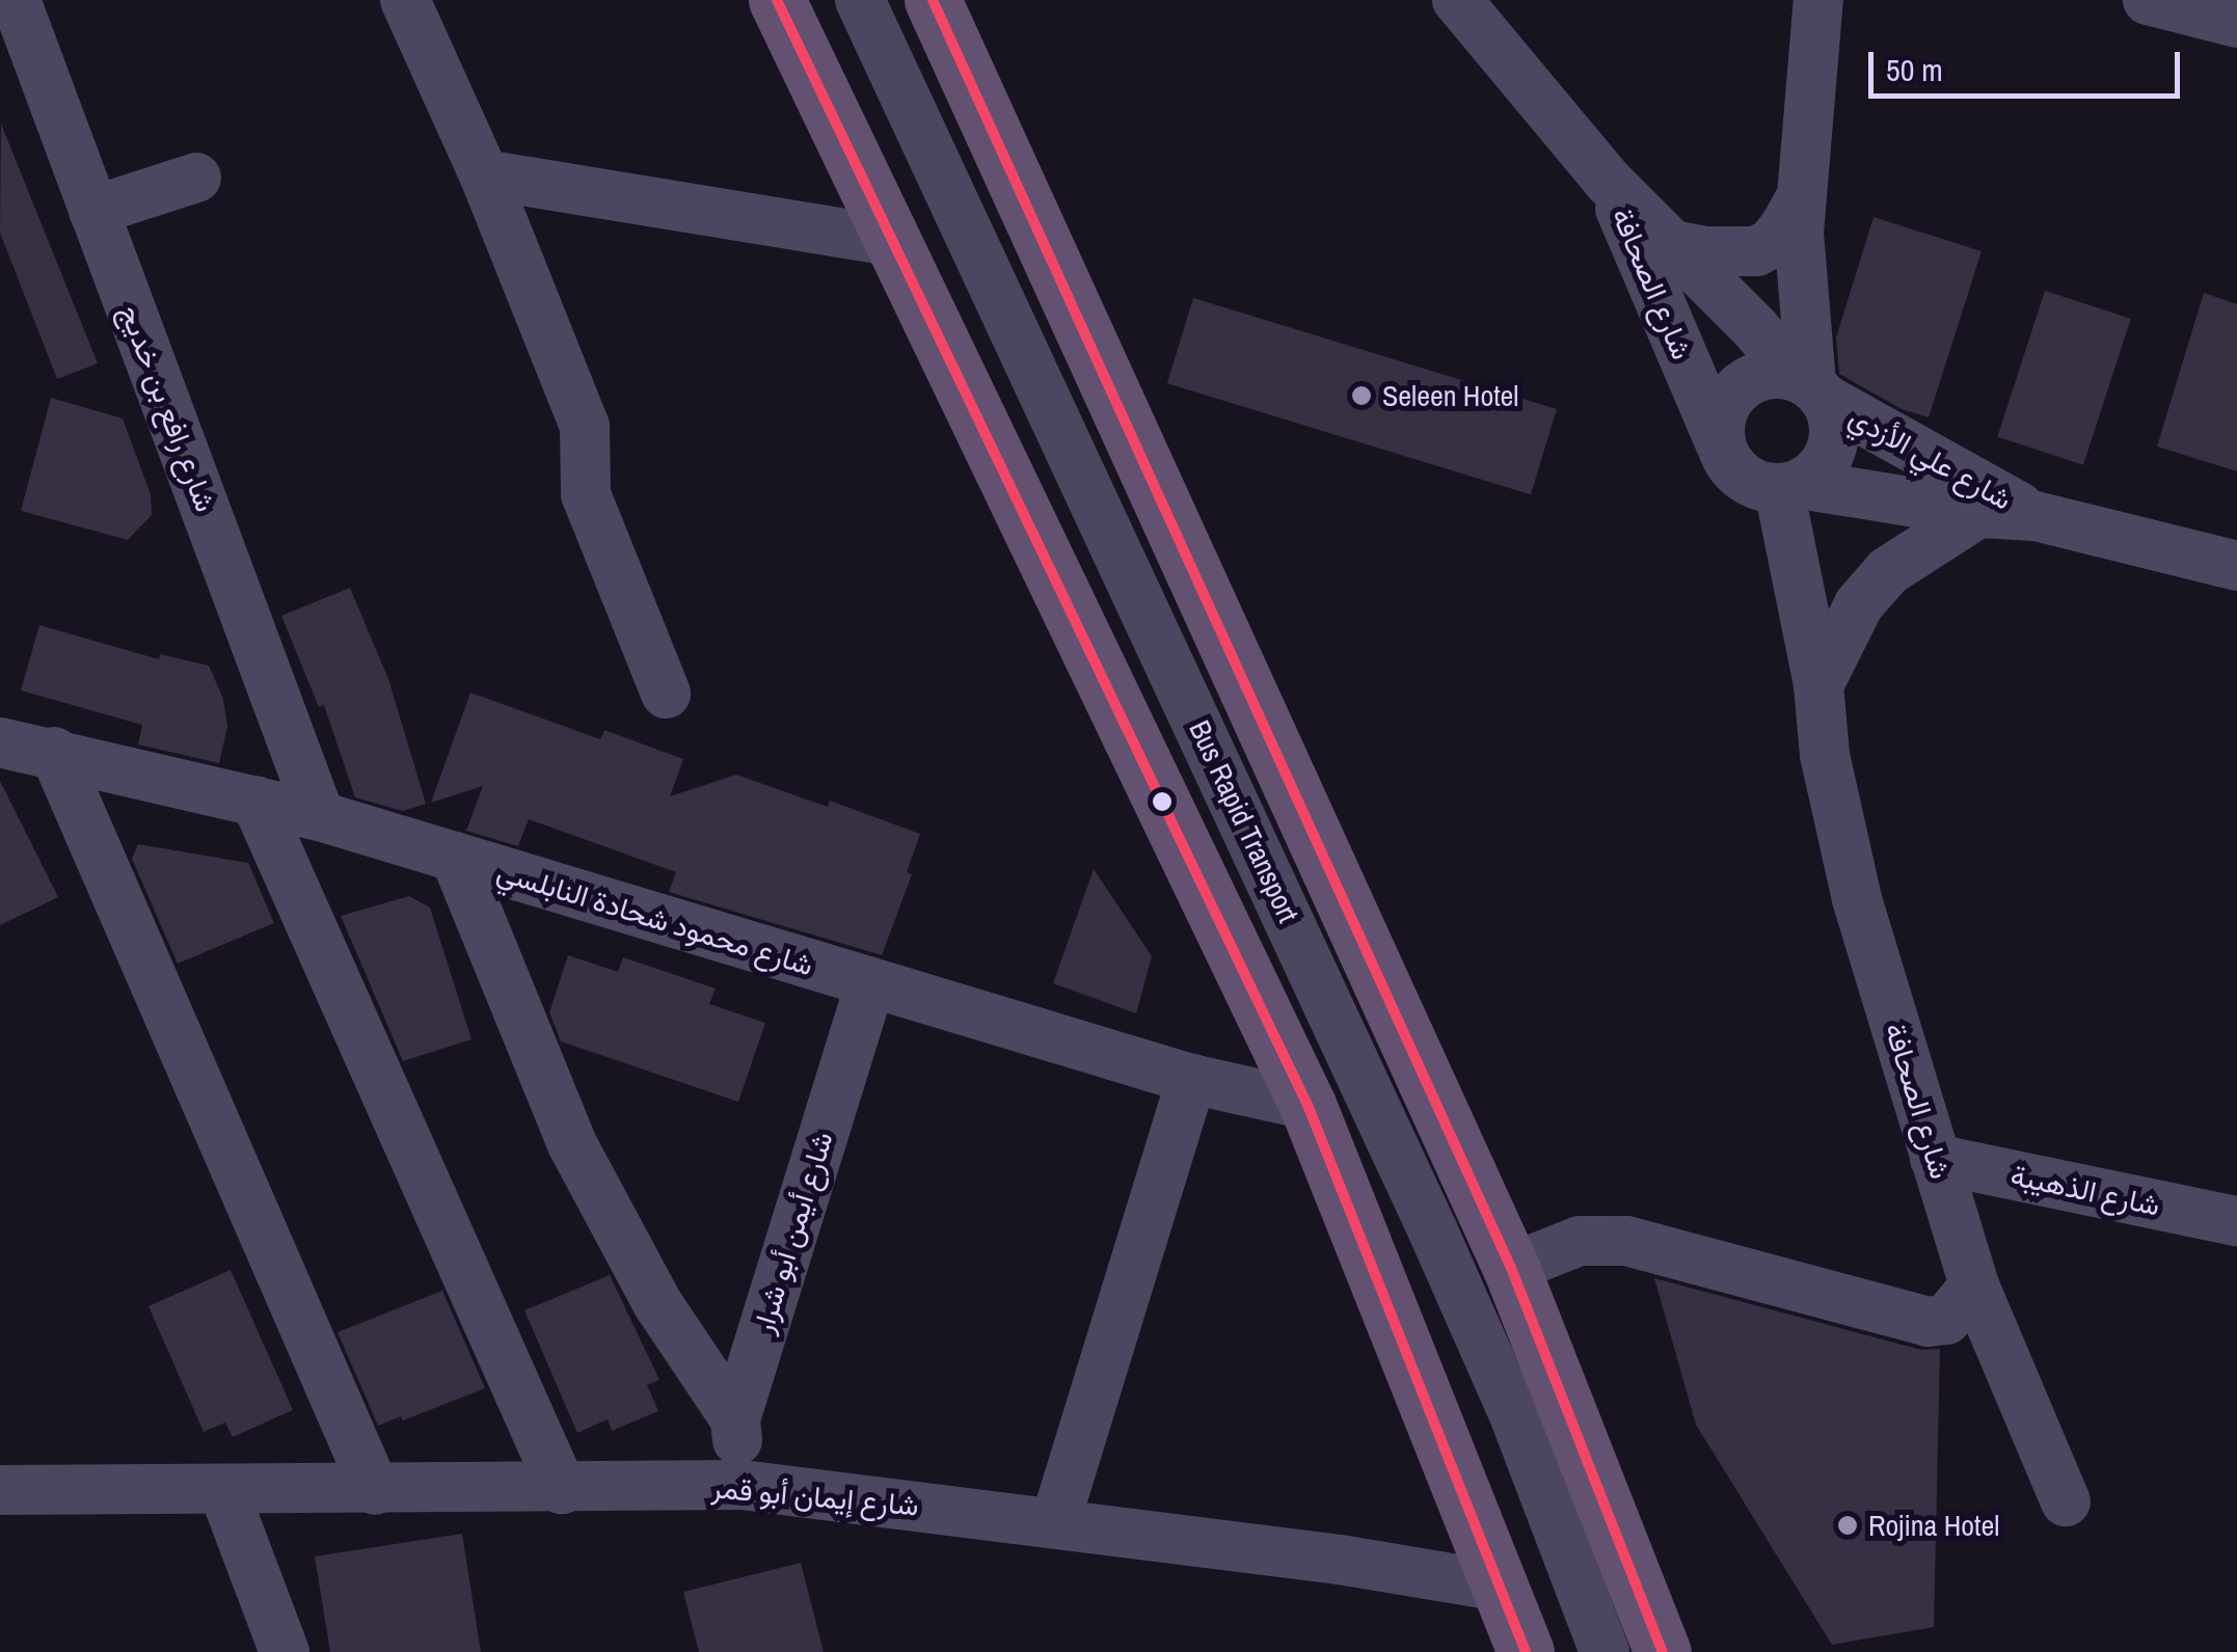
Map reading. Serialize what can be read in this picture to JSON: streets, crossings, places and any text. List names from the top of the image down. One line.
{"streets":{"street":["شارع الصحافة","شارع رافع بن خديج","شارع علي الأزدي","Bus Rapid Transport","شارع محمود شحادة النابلسي","شارع الذهيبة","شارع أيمن أبو شرار","شارع إيمان أبو قمر"]},"crossings":[["شارع الصحافة","شارع علي الأزدي"],["شارع الصحافة","شارع الذهيبة"],["شارع رافع بن خديج","شارع محمود شحادة النابلسي"],["شارع محمود شحادة النابلسي","شارع أيمن أبو شرار"],["شارع أيمن أبو شرار","شارع إيمان أبو قمر"]],"places":["Seleen Hotel","Rojina Hotel"],"scale_bar":"50 m"}
